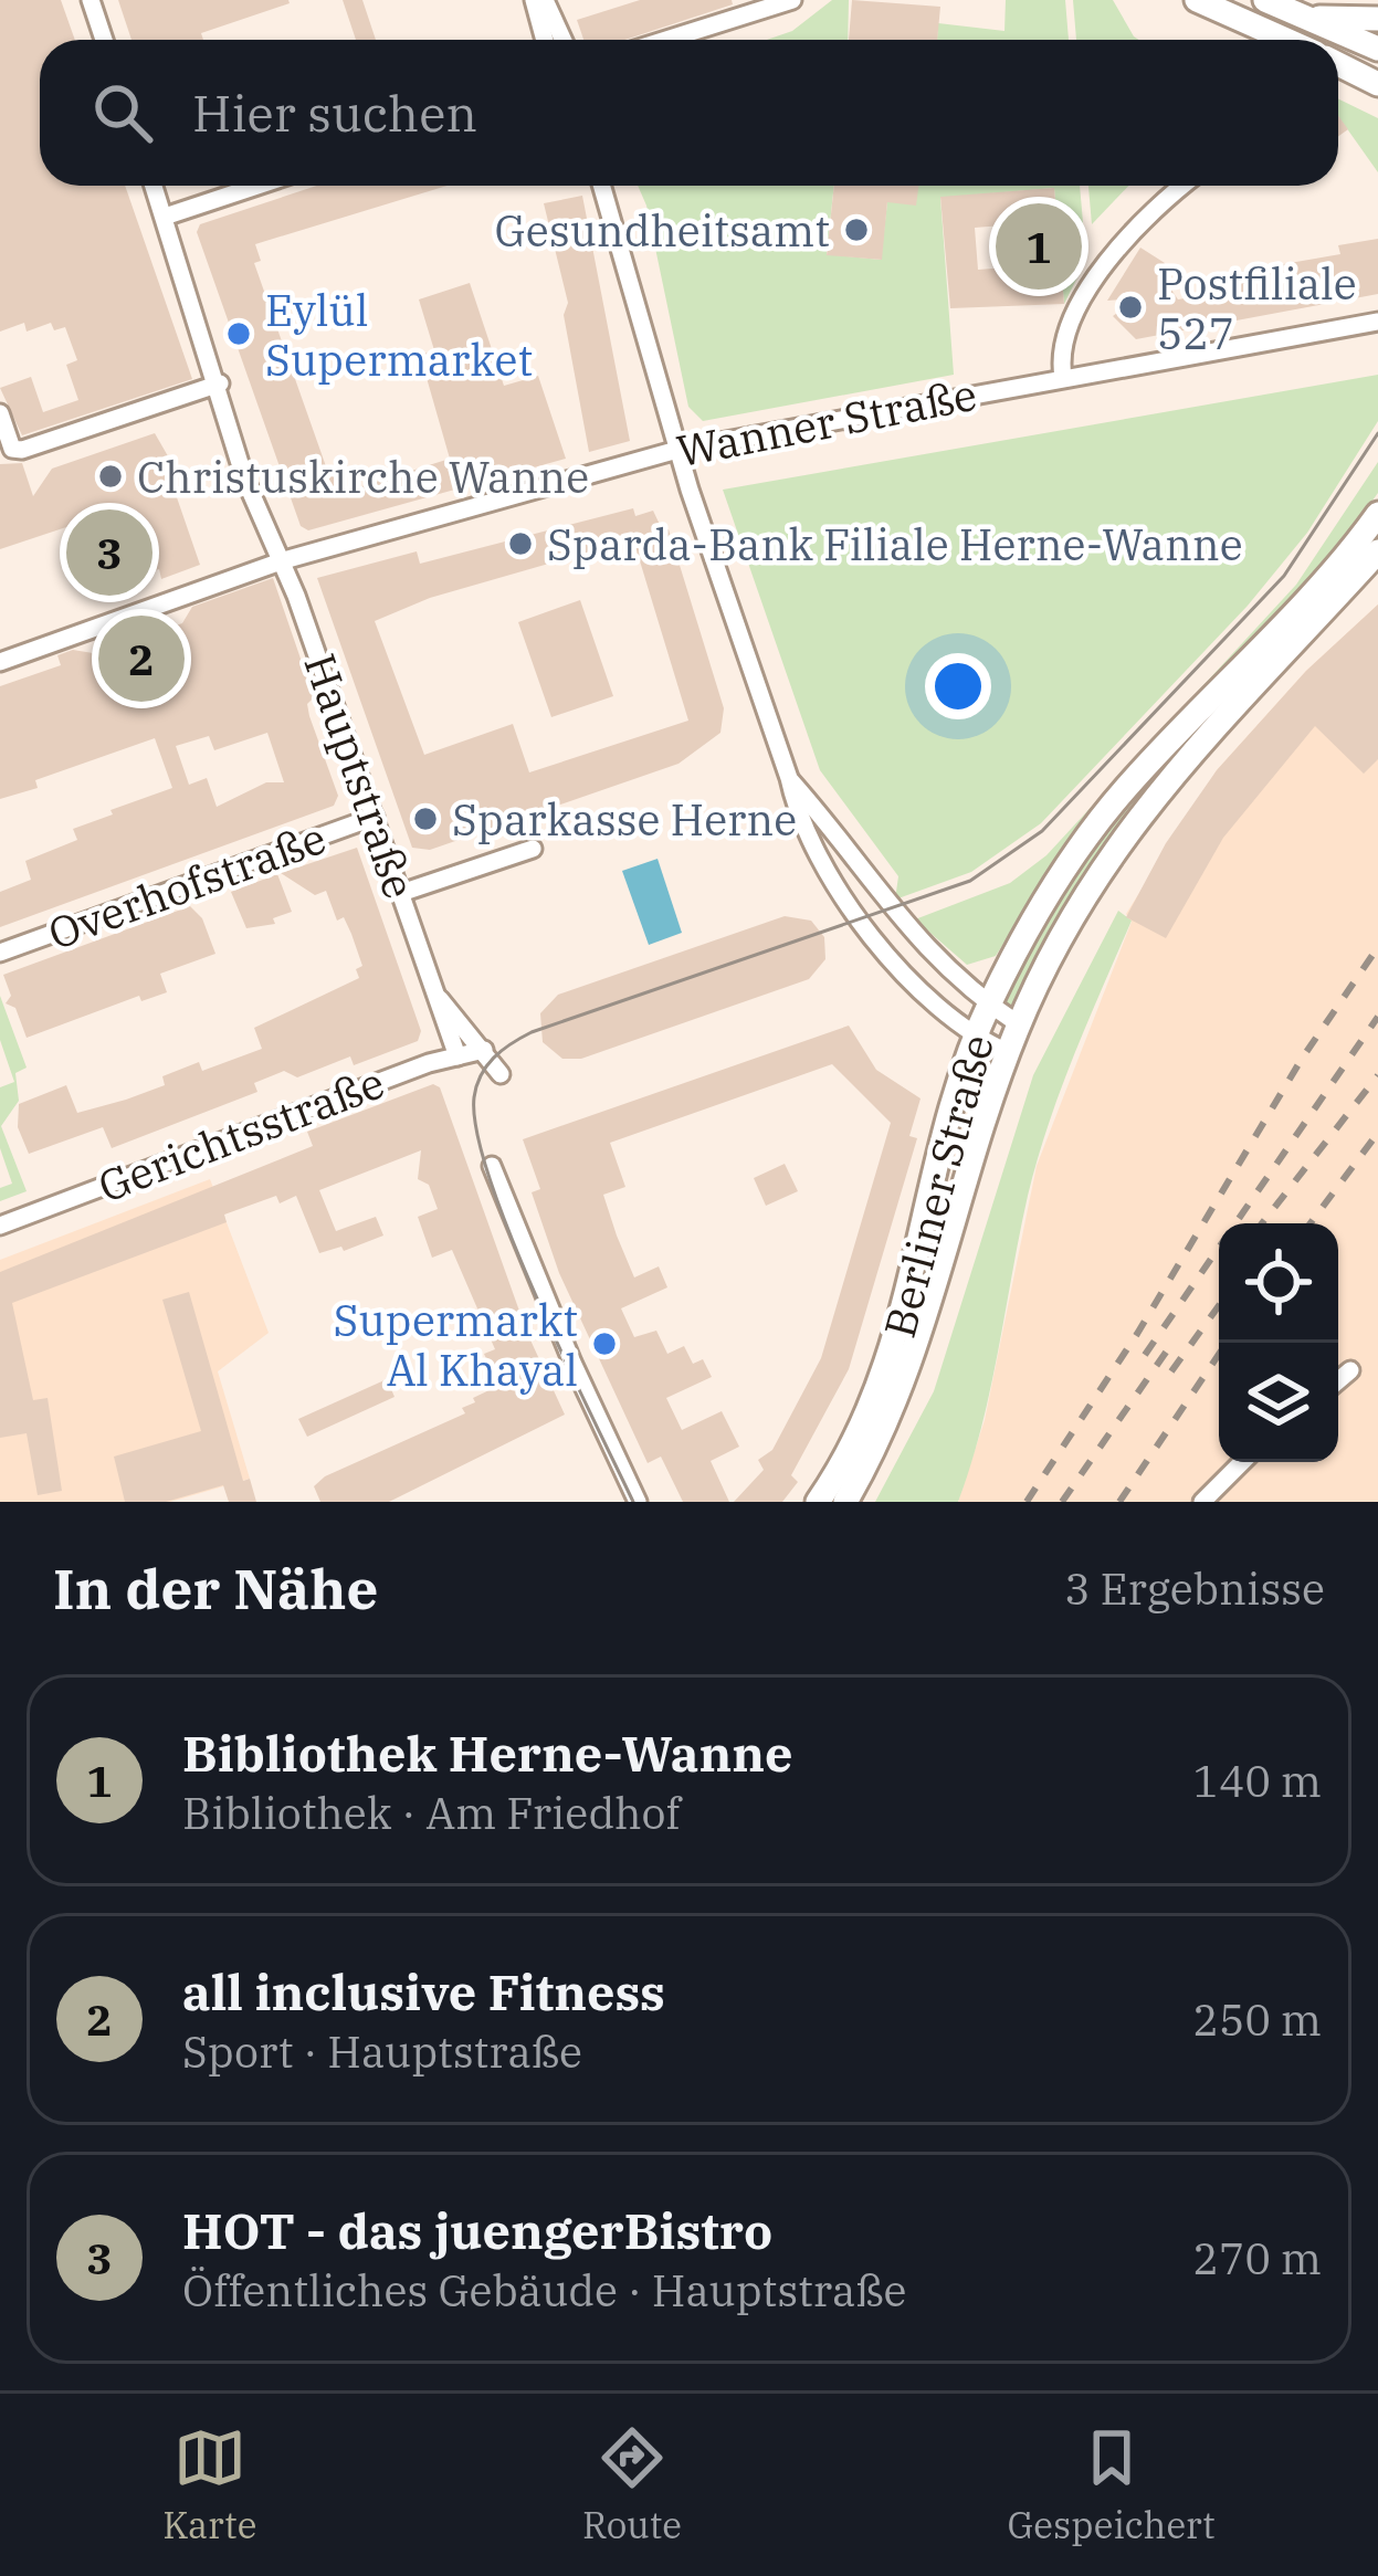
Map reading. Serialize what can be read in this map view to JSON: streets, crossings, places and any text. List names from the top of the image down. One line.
{"streets":{"main road":["Berliner Straße"],"street":["Wanner Straße","Hauptstraße","Overhofstraße","Gerichtsstraße"]},"crossings":[["Wanner Straße","Hauptstraße"],["Hauptstraße","Overhofstraße"],["Hauptstraße","Gerichtsstraße"]],"places":["Gesundheitsamt","Postfiliale 527","Eylül Supermarket","Christuskirche Wanne","Sparda-Bank Filiale Herne-Wanne","Sparkasse Herne","Supermarkt Al Khayal"],"page":{"search":"Hier suchen","pins":["1","3","2"],"heading":["In der Nähe","3 Ergebnisse"],"list":[{"mark":"1","name":"Bibliothek Herne-Wanne","note":"Bibliothek · Am Friedhof","value":"140 m"},{"mark":"2","name":"all inclusive Fitness","note":"Sport · Hauptstraße","value":"250 m"},{"mark":"3","name":"HOT - das juengerBistro","note":"Öffentliches Gebäude · Hauptstraße","value":"270 m"}],"nav":["Karte","Route","Gespeichert"]}}
